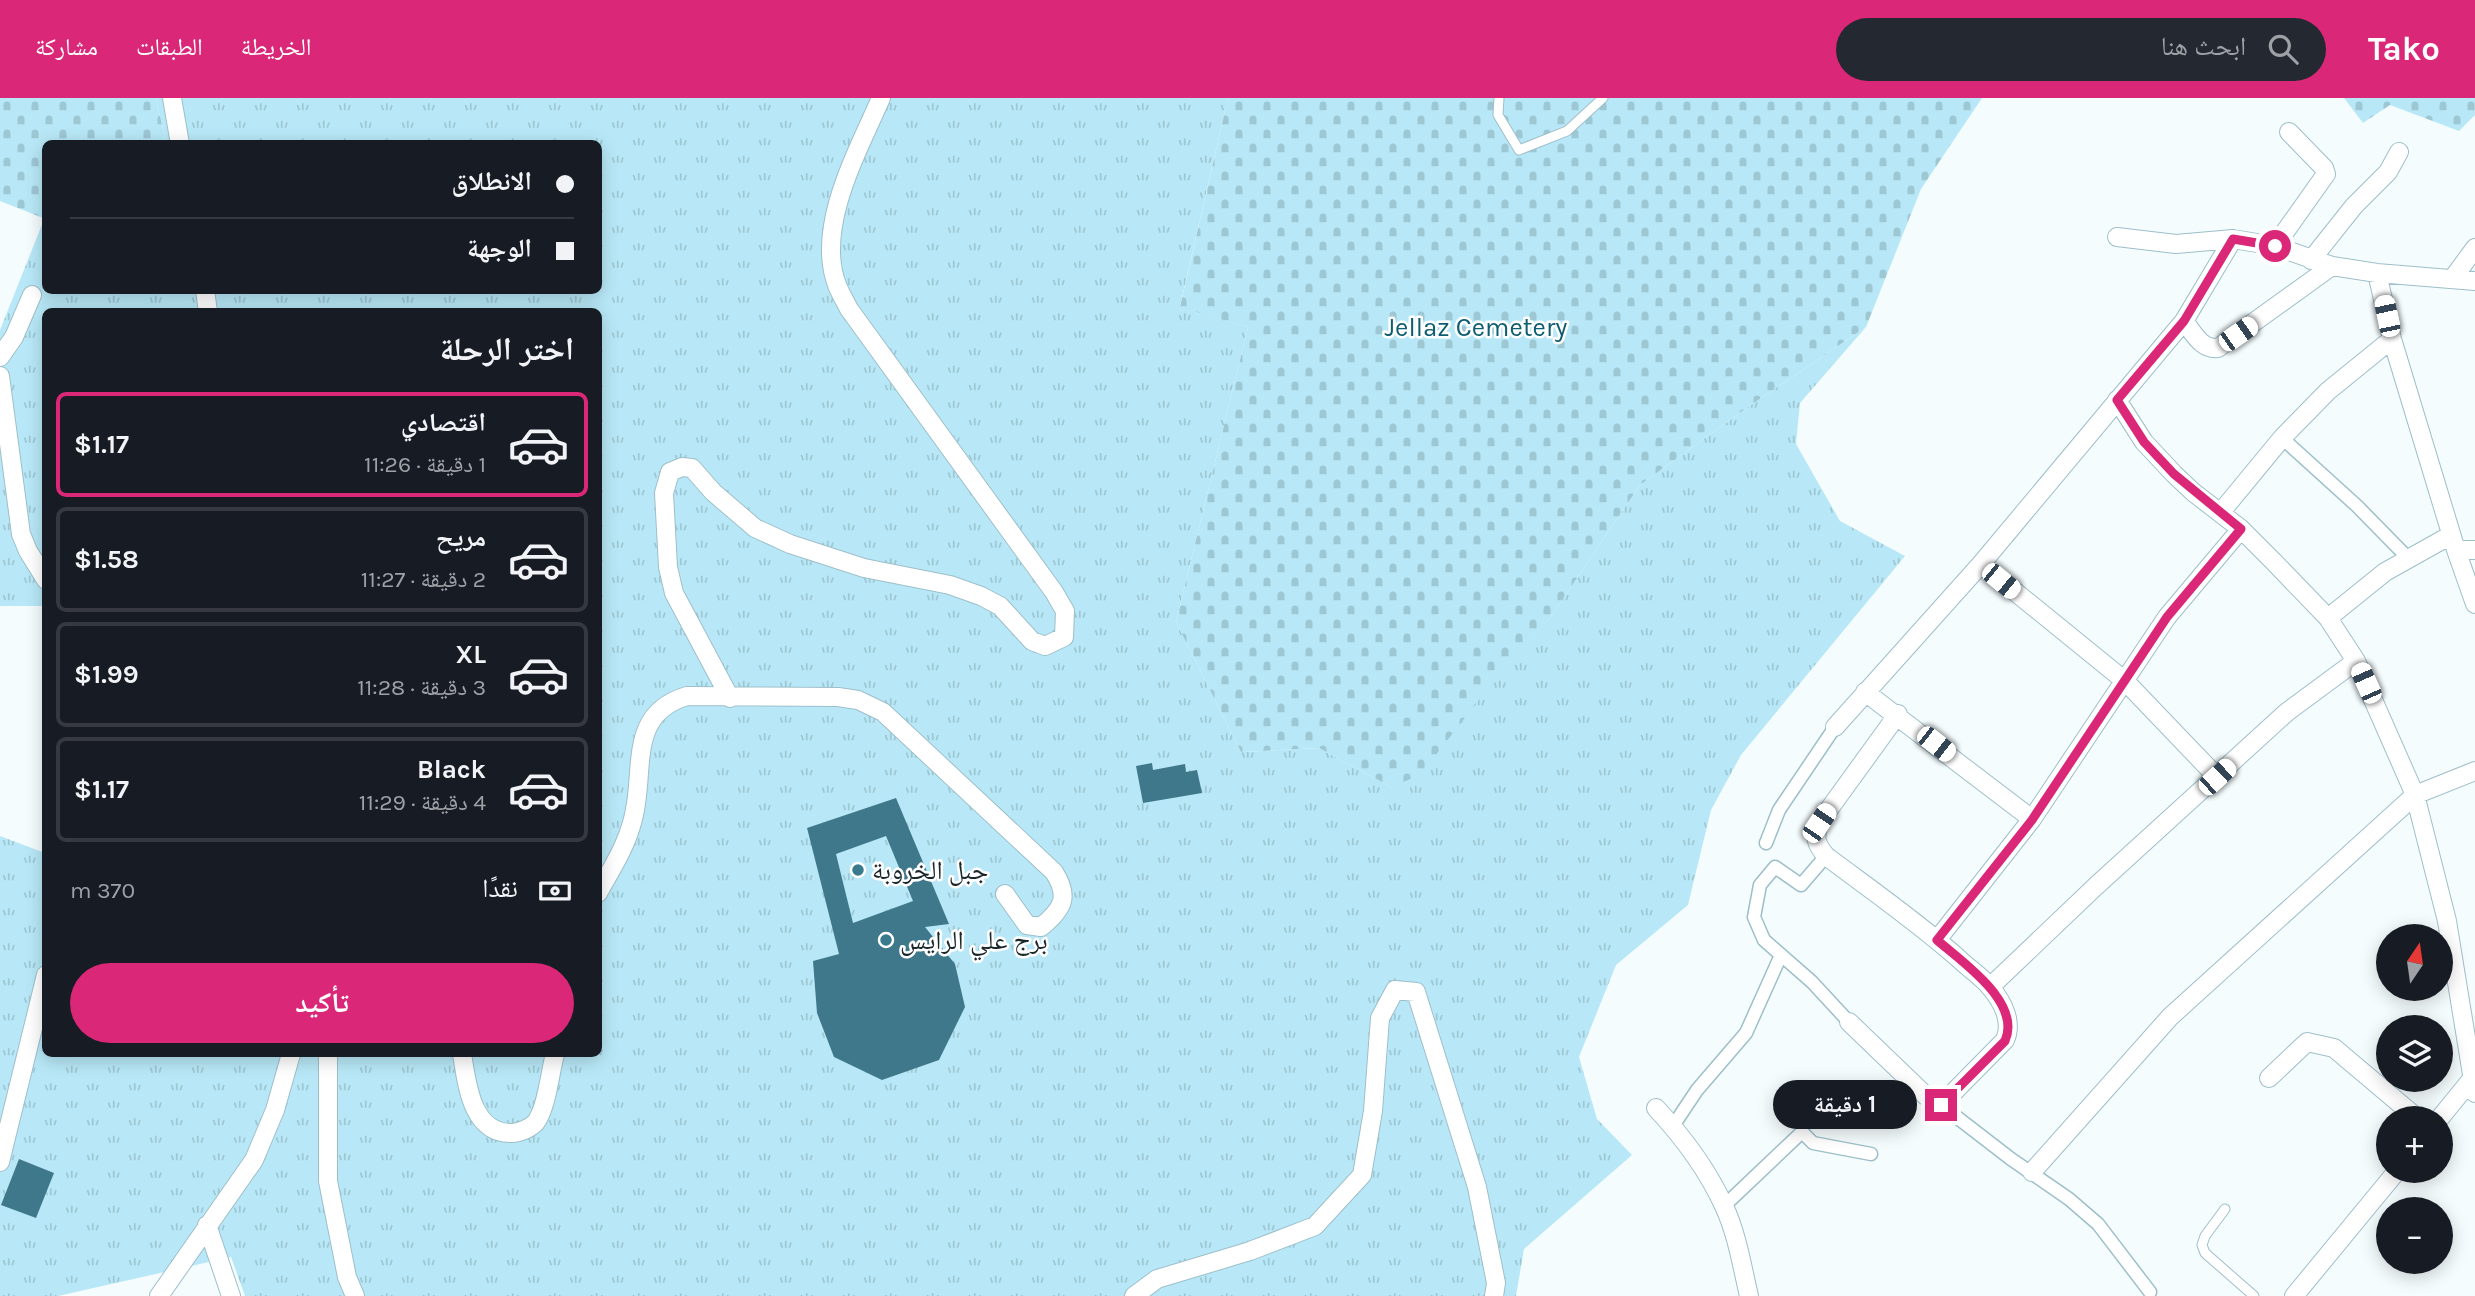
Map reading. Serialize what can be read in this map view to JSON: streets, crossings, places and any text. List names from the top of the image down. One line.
{"parks":["Jellaz Cemetery"],"places":["جبل الخروبة","برج علي الرايس"],"north":"top","page":{"header":"Tako","search":"ابحث هنا","nav":["الخريطة","الطبقات","مشاركة"],"banner":["الانطلاق","الوجهة"],"heading":"اختر الرحلة","list":[{"name":"اقتصادي","note":"1 دقيقة · 11:26","value":"$1.17"},{"name":"مريح","note":"2 دقيقة · 11:27","value":"$1.58"},{"name":"XL","note":"3 دقيقة · 11:28","value":"$1.99"},{"name":"Black","note":"4 دقيقة · 11:29","value":"$1.17"}],"pay":["نقدًا","370 m"],"map_buttons":["+","−"],"buttons":"تأكيد","bubble":"1 دقيقة"}}
